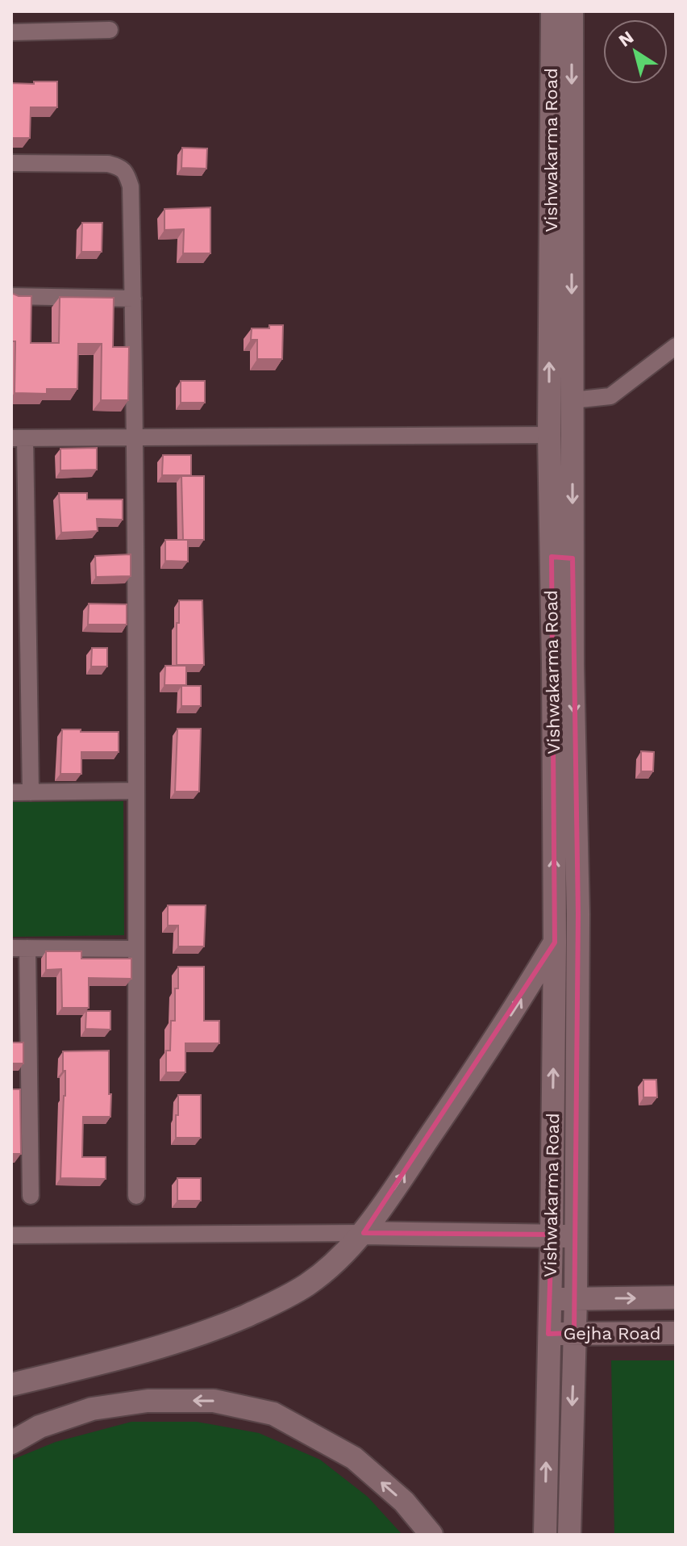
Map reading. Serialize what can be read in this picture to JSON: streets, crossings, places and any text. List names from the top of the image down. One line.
{"streets":{"main road":["Vishwakarma Road","Gejha Road"]},"crossings":[["Vishwakarma Road","Gejha Road"]],"north":"top left"}
